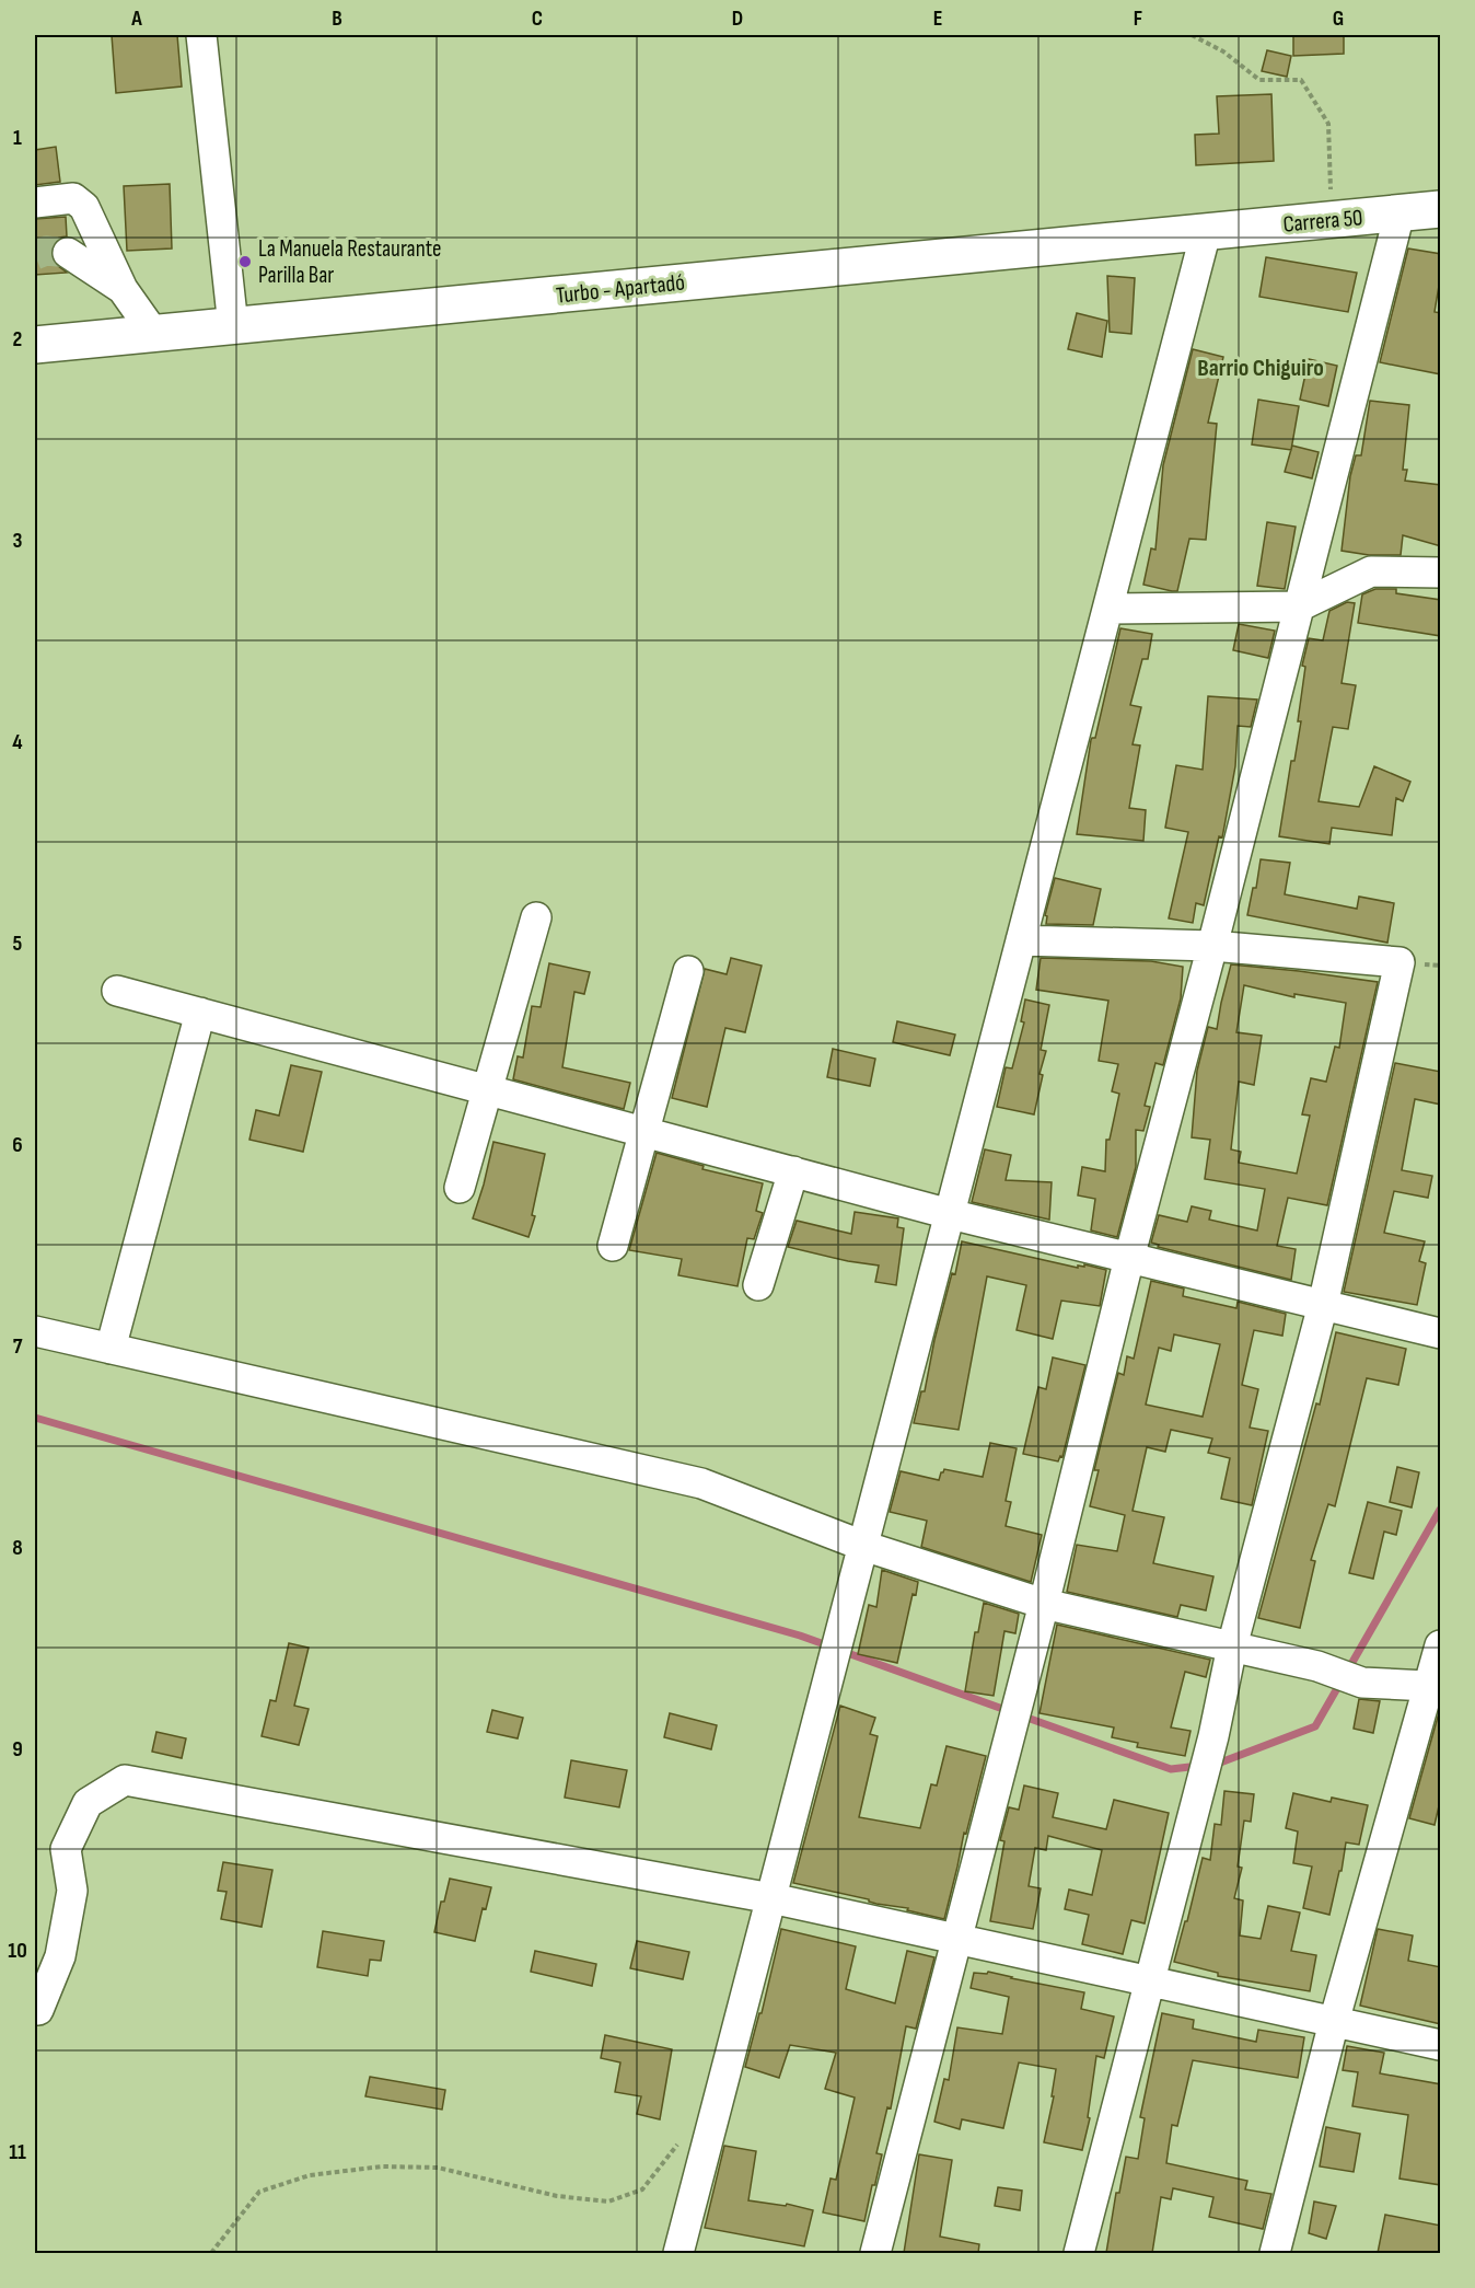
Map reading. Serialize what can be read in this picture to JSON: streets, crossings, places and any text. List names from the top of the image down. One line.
{"streets":{"main road":["Carrera 50","Turbo - Apartadó"]},"crossings":[["Carrera 50","Turbo - Apartadó"]],"districts":["Barrio Chiguiro"],"places":["La Manuela Restaurante Parilla Bar"],"grid":{"columns":["A","B","C","D","E","F","G"],"rows":["1","2","3","4","5","6","7","8","9","10","11"]}}
